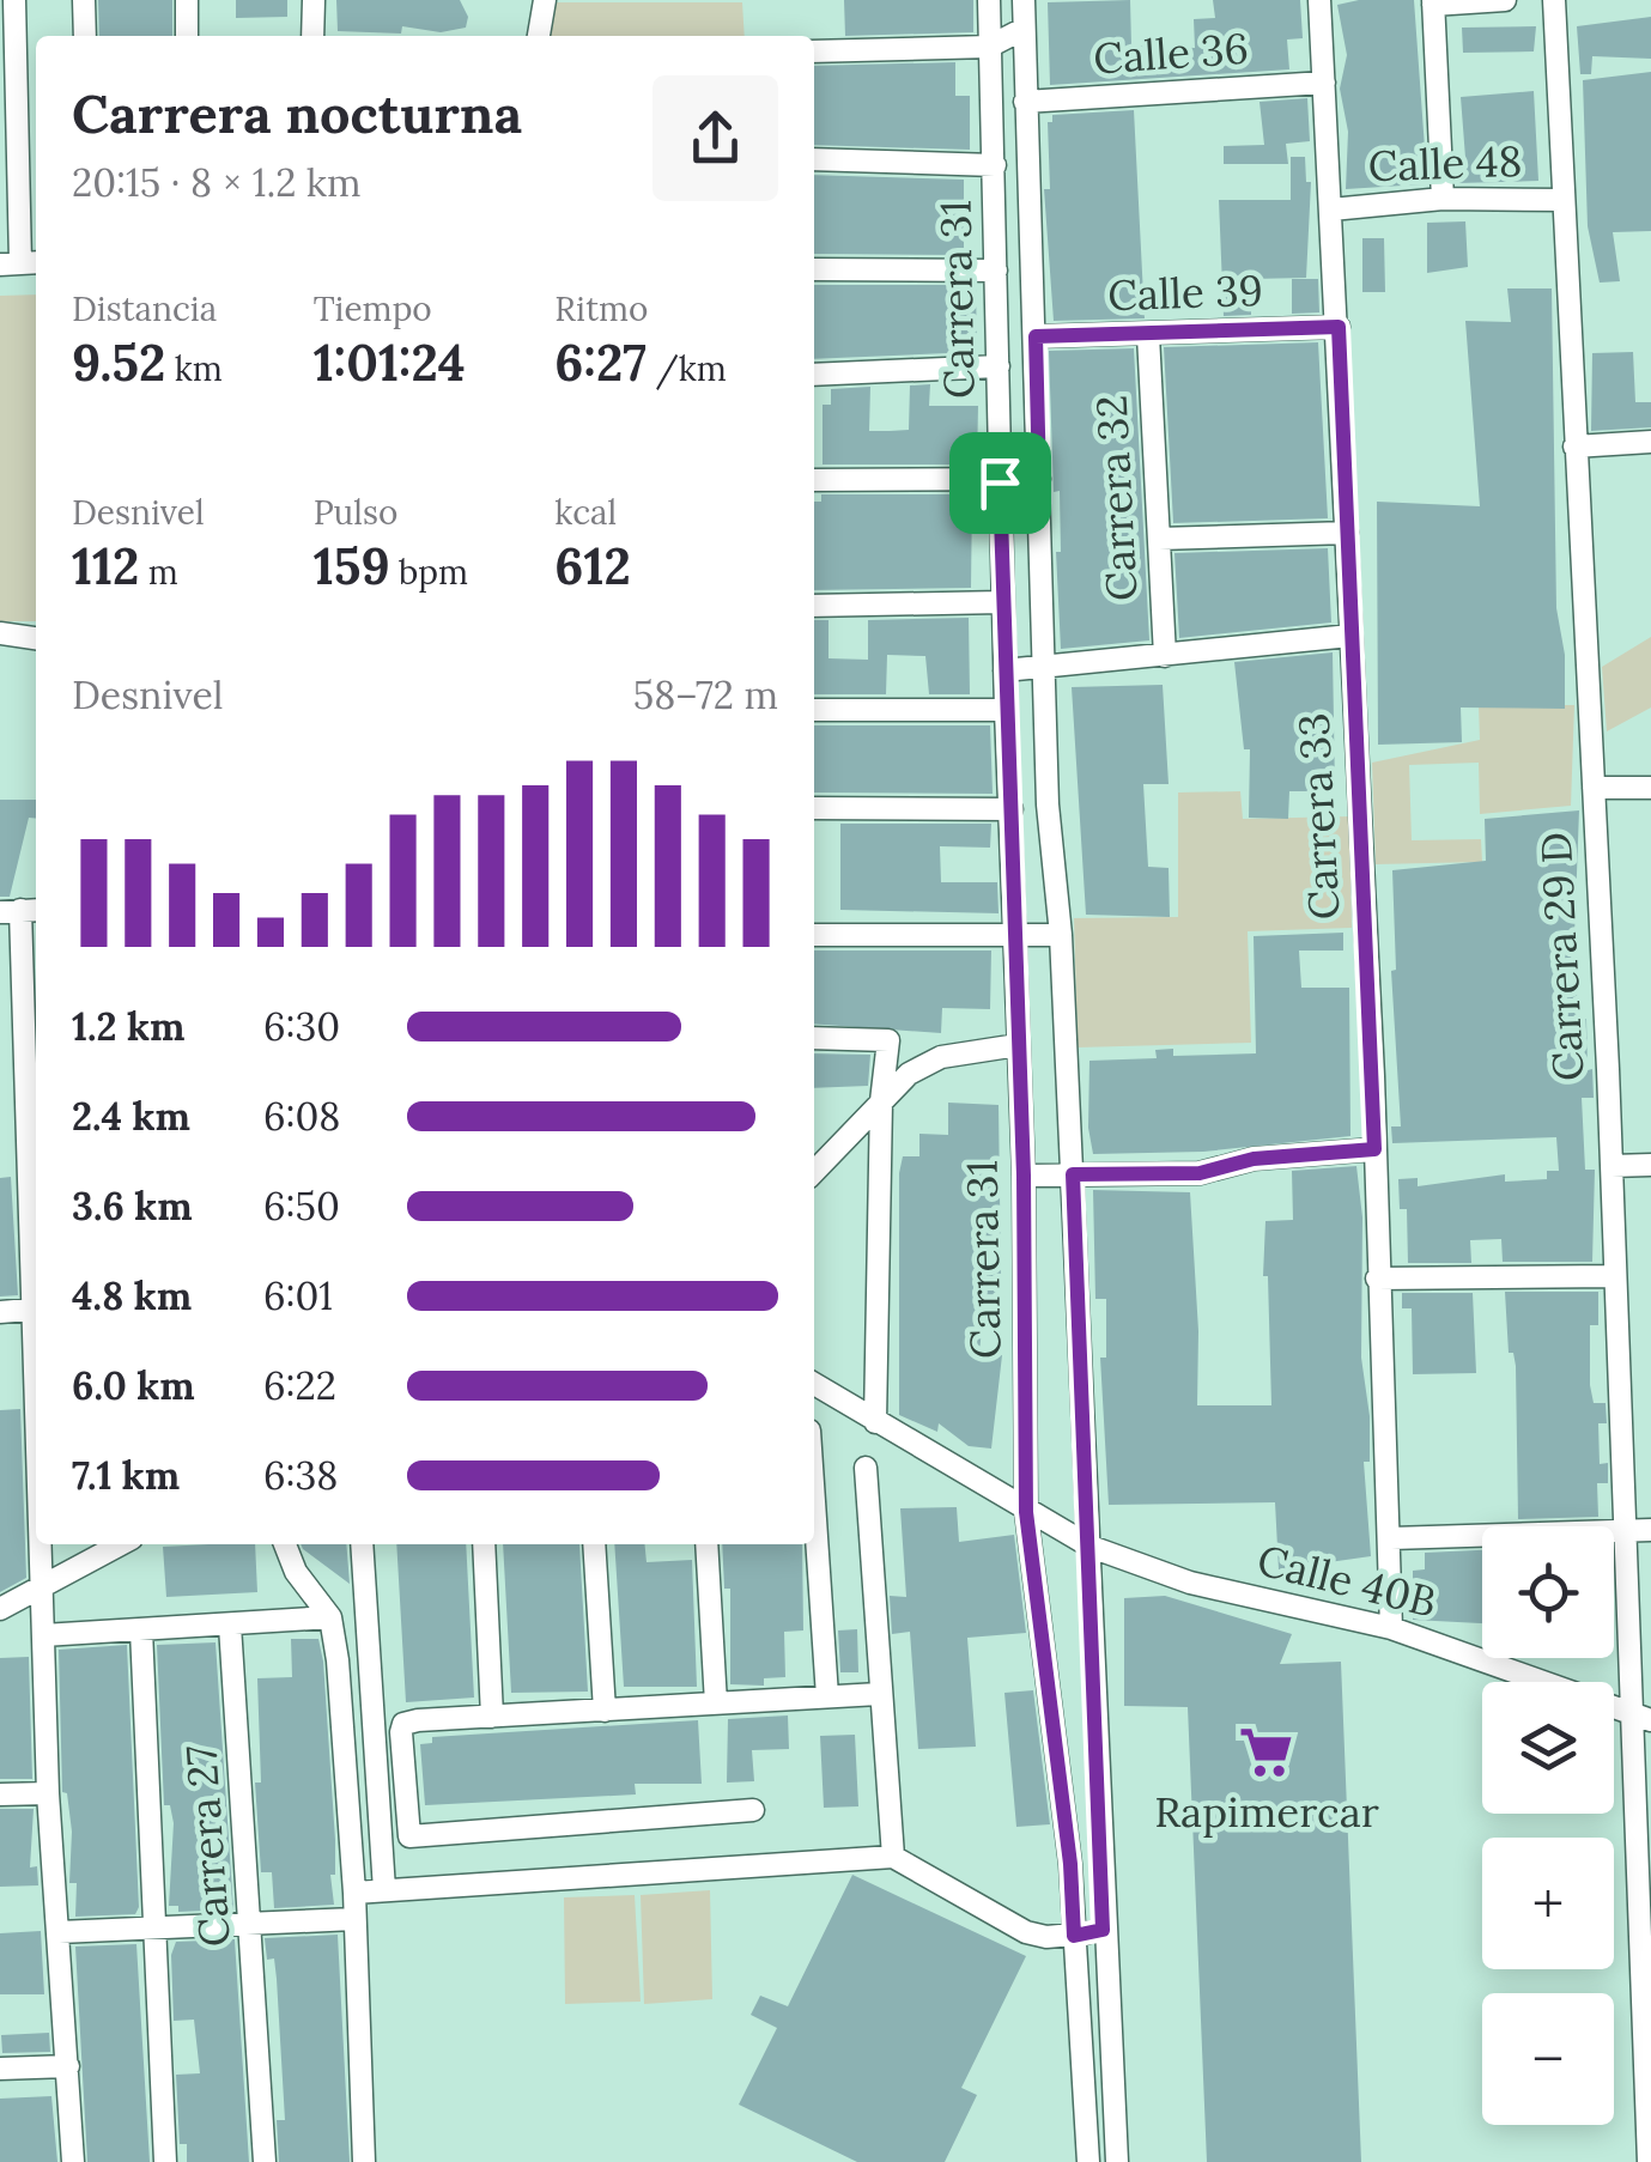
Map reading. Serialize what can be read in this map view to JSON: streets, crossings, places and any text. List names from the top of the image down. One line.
{"streets":{"street":["Calle 36","Calle 48","Calle 39","Carrera 31","Carrera 32","Carrera 33","Carrera 29 D","Calle 40B","Carrera 27"]},"crossings":[["Calle 36","Carrera 31"],["Calle 36","Carrera 33"],["Calle 48","Carrera 33"],["Calle 48","Carrera 29 D"],["Calle 39","Carrera 31"],["Calle 39","Carrera 32"],["Calle 39","Carrera 33"],["Carrera 31","Calle 40B"],["Carrera 33","Calle 40B"],["Carrera 29 D","Calle 40B"]],"places":{"supermarket":["Rapimercar"]},"page":{"heading":["Carrera nocturna","20:15 · 8 × 1.2 km"],"stats":[["Distancia","9.52 km"],["Tiempo","1:01:24"],["Ritmo","6:27 /km"],["Desnivel","112 m"],["Pulso","159 bpm"],["kcal","612"]],"chart":["Desnivel","58–72 m"],"list":[{"name":"1.2 km","note":"6:30"},{"name":"2.4 km","note":"6:08"},{"name":"3.6 km","note":"6:50"},{"name":"4.8 km","note":"6:01"},{"name":"6.0 km","note":"6:22"},{"name":"7.1 km","note":"6:38"}],"map_buttons":["+","−"]}}
